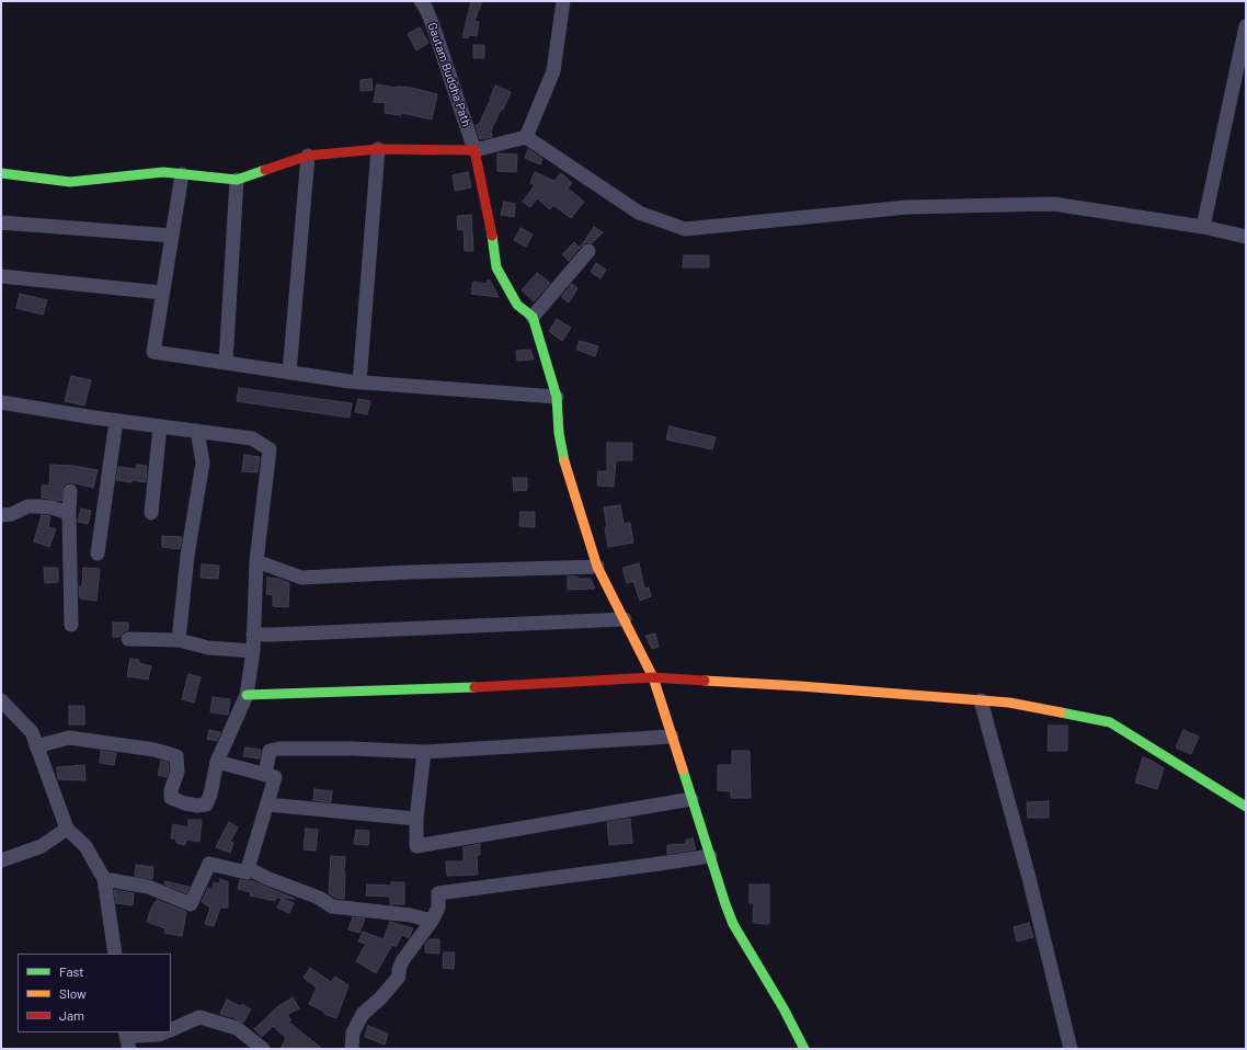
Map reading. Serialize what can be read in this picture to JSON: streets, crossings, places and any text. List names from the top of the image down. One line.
{"streets":{"street":["Gautam Buddha Path"]},"legend":["Fast","Slow","Jam"]}
